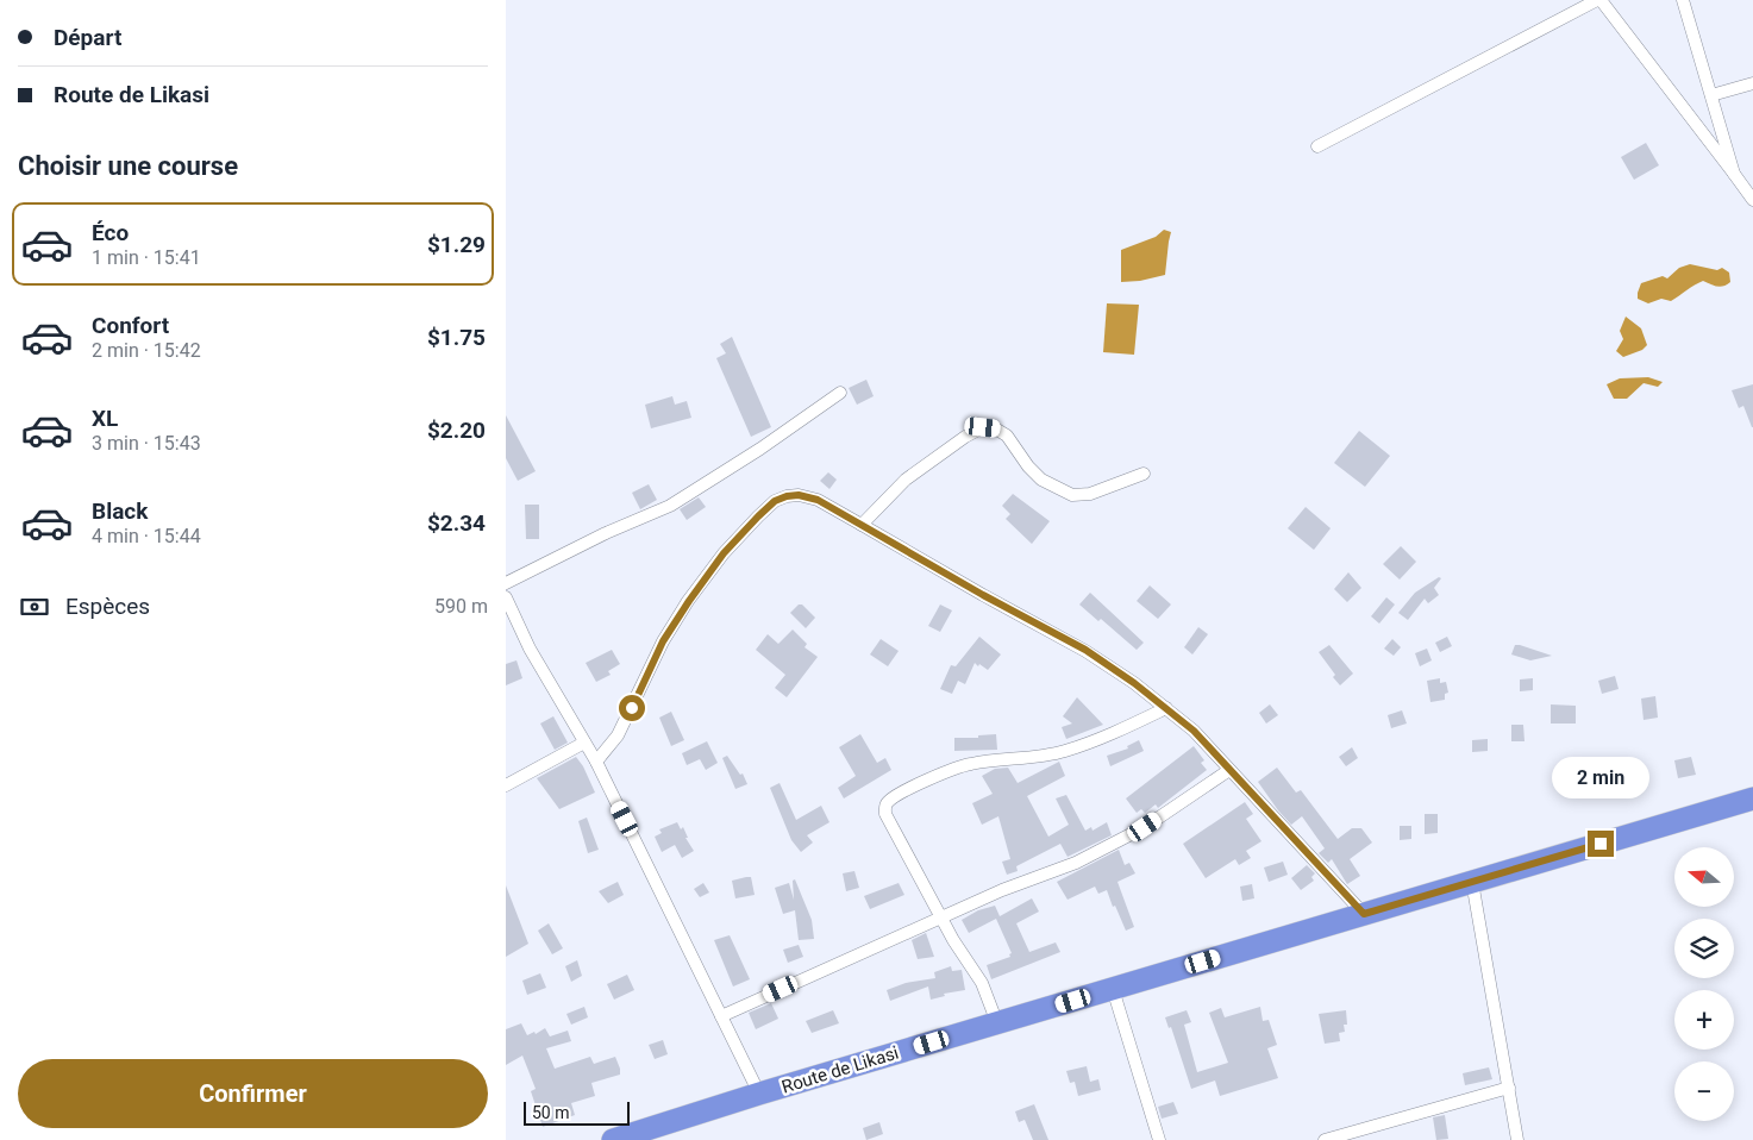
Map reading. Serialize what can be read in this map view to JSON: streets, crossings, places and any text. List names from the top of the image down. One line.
{"streets":{"highway":["Route de Likasi"]},"scale_bar":"50 m","north":"left","page":{"banner":["Départ","Route de Likasi"],"heading":"Choisir une course","list":[{"name":"Éco","note":"1 min · 15:41","value":"$1.29"},{"name":"Confort","note":"2 min · 15:42","value":"$1.75"},{"name":"XL","note":"3 min · 15:43","value":"$2.20"},{"name":"Black","note":"4 min · 15:44","value":"$2.34"}],"pay":["Espèces","590 m"],"bubble":"2 min","map_buttons":["+","−"],"buttons":"Confirmer","scale":"50 m"}}
